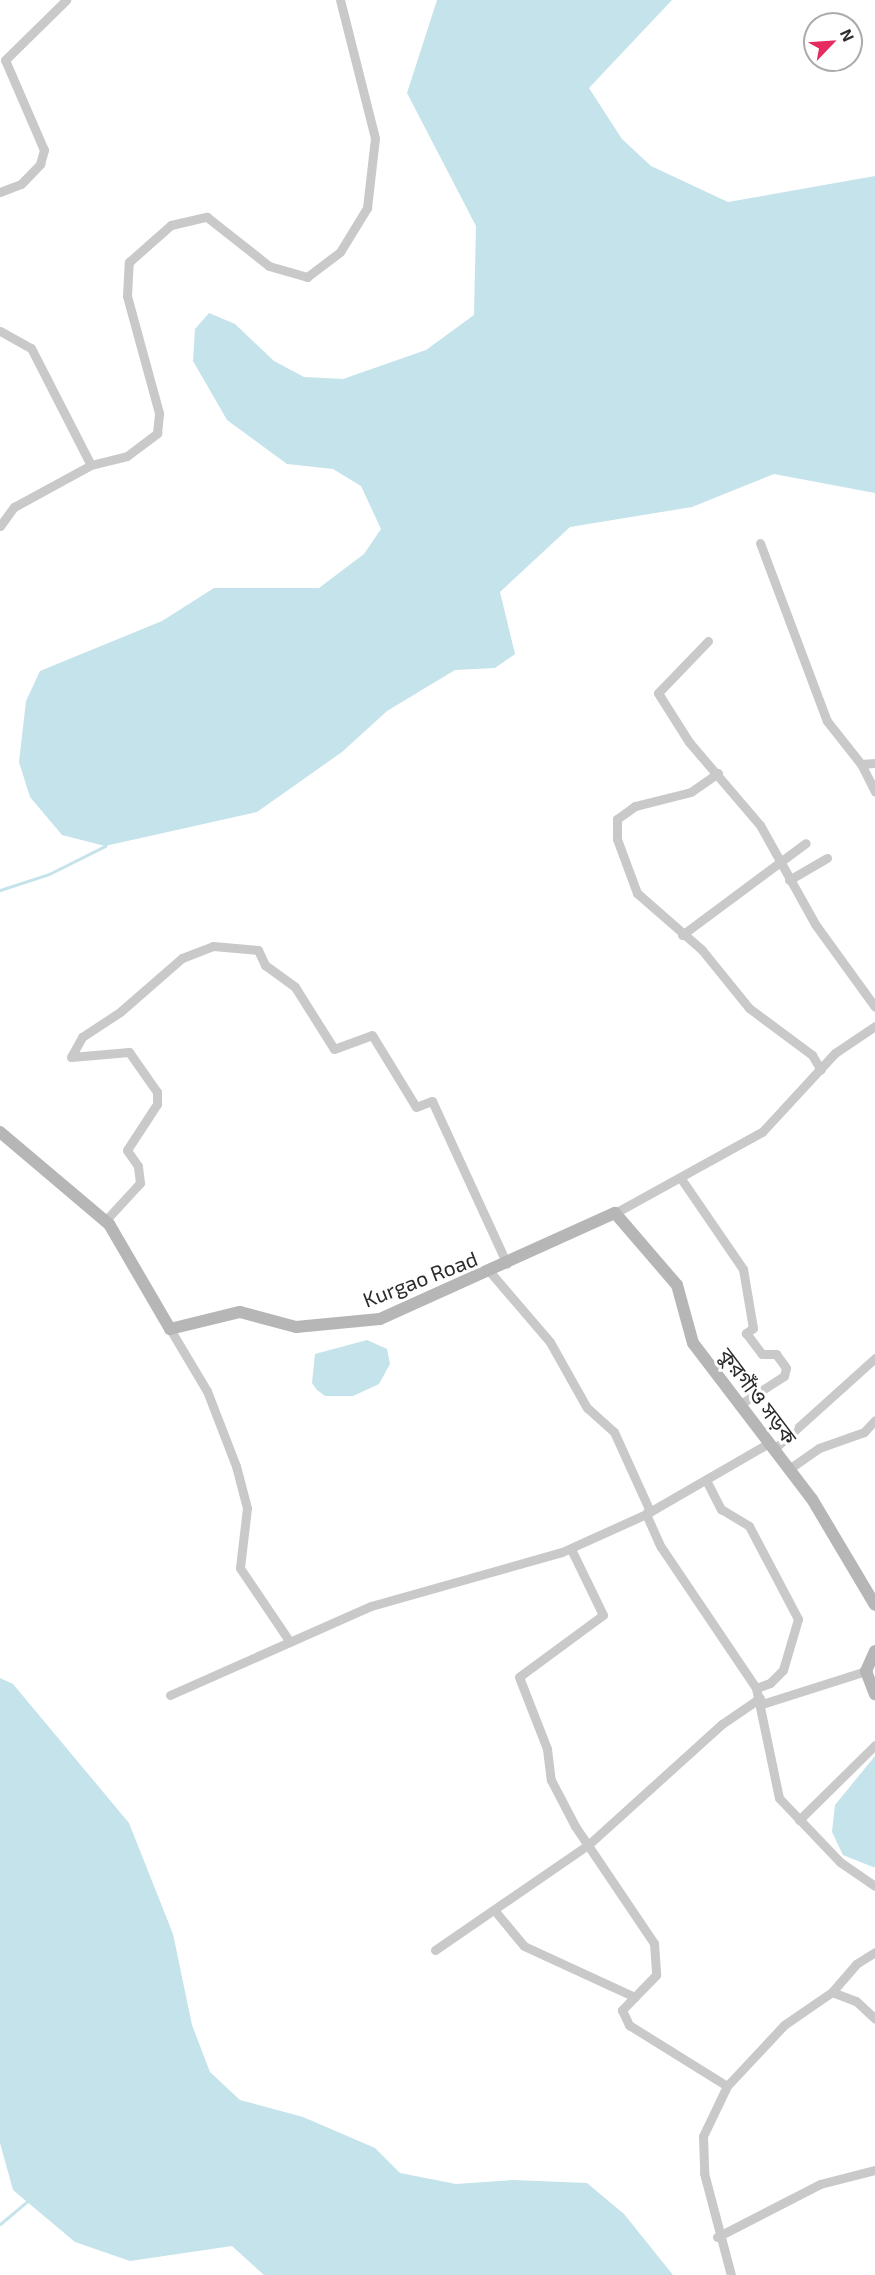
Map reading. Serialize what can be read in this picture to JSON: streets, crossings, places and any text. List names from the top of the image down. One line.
{"streets":{"street":["Kurgao Road","কুরগাঁও সড়ক"]},"crossings":[["Kurgao Road","কুরগাঁও সড়ক"]],"north":"top right"}
